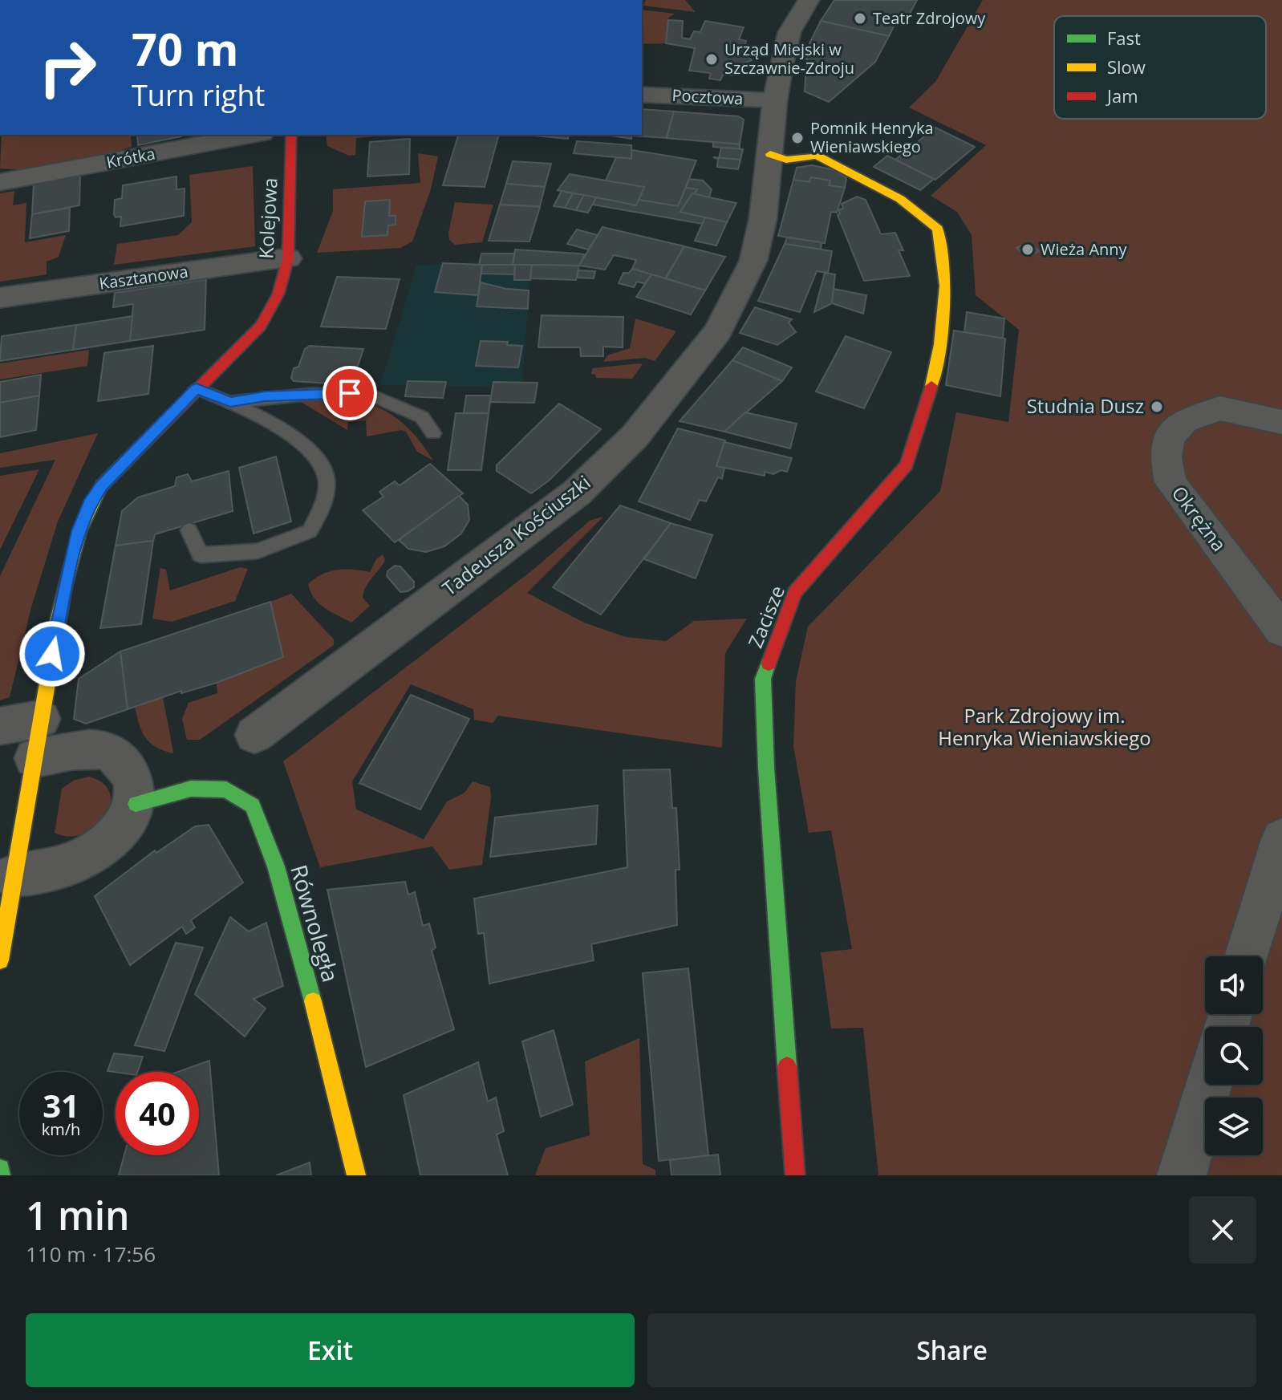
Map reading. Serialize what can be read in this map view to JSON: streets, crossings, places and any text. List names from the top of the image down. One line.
{"streets":{"street":["Pocztowa","Krótka","Kolejowa","Kasztanowa","Okrężna","Tadeusza Kościuszki","Zacisze","Równoległa"]},"crossings":[["Pocztowa","Tadeusza Kościuszki"],["Kolejowa","Kasztanowa"],["Tadeusza Kościuszki","Zacisze"]],"parks":["Park Zdrojowy im. Henryka Wieniawskiego"],"places":["Teatr Zdrojowy","Urząd Miejski w Szczawnie-Zdroju","Pomnik Henryka Wieniawskiego","Wieża Anny","Studnia Dusz"],"legend":["Fast","Slow","Jam"],"page":{"turn":["70 m","Turn right"],"speed":"31 km/h","limit":"40","heading":["1 min","110 m · 17:56"],"buttons":["Exit","Share"]}}
